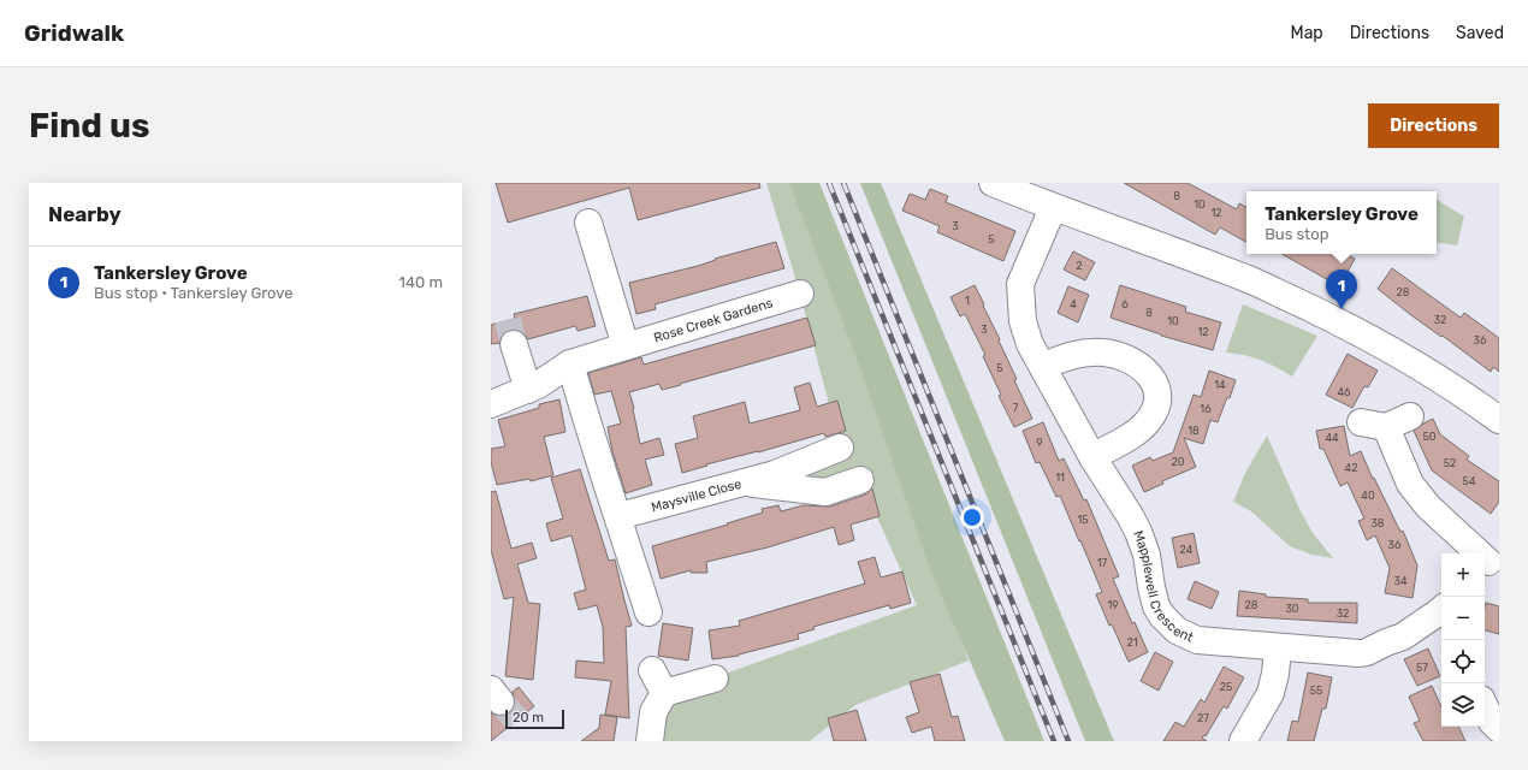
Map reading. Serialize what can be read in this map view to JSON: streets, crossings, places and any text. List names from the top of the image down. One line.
{"streets":{"street":["Rose Creek Gardens","Maysville Close","Mapplewell Crescent"]},"house_numbers":["8","10","12","3","5","2","28","1","4","6","8","32","10","3","12","36","5","14","46","7","16","18","50","44","9","20","52","42","11","54","40","15","38","36","24","17","34","19","28","30","32","21","57","25","55","27"],"scale_bar":"20 m","page":{"header":"Gridwalk","nav":["Map","Directions","Saved"],"buttons":"Directions","title":"Find us","heading":"Nearby","popup":["Tankersley Grove","Bus stop"],"list":[{"mark":"1","name":"Tankersley Grove","note":"Bus stop · Tankersley Grove","value":"140 m"}],"pins":"1","map_buttons":["+","−"],"scale":"20 m"}}
